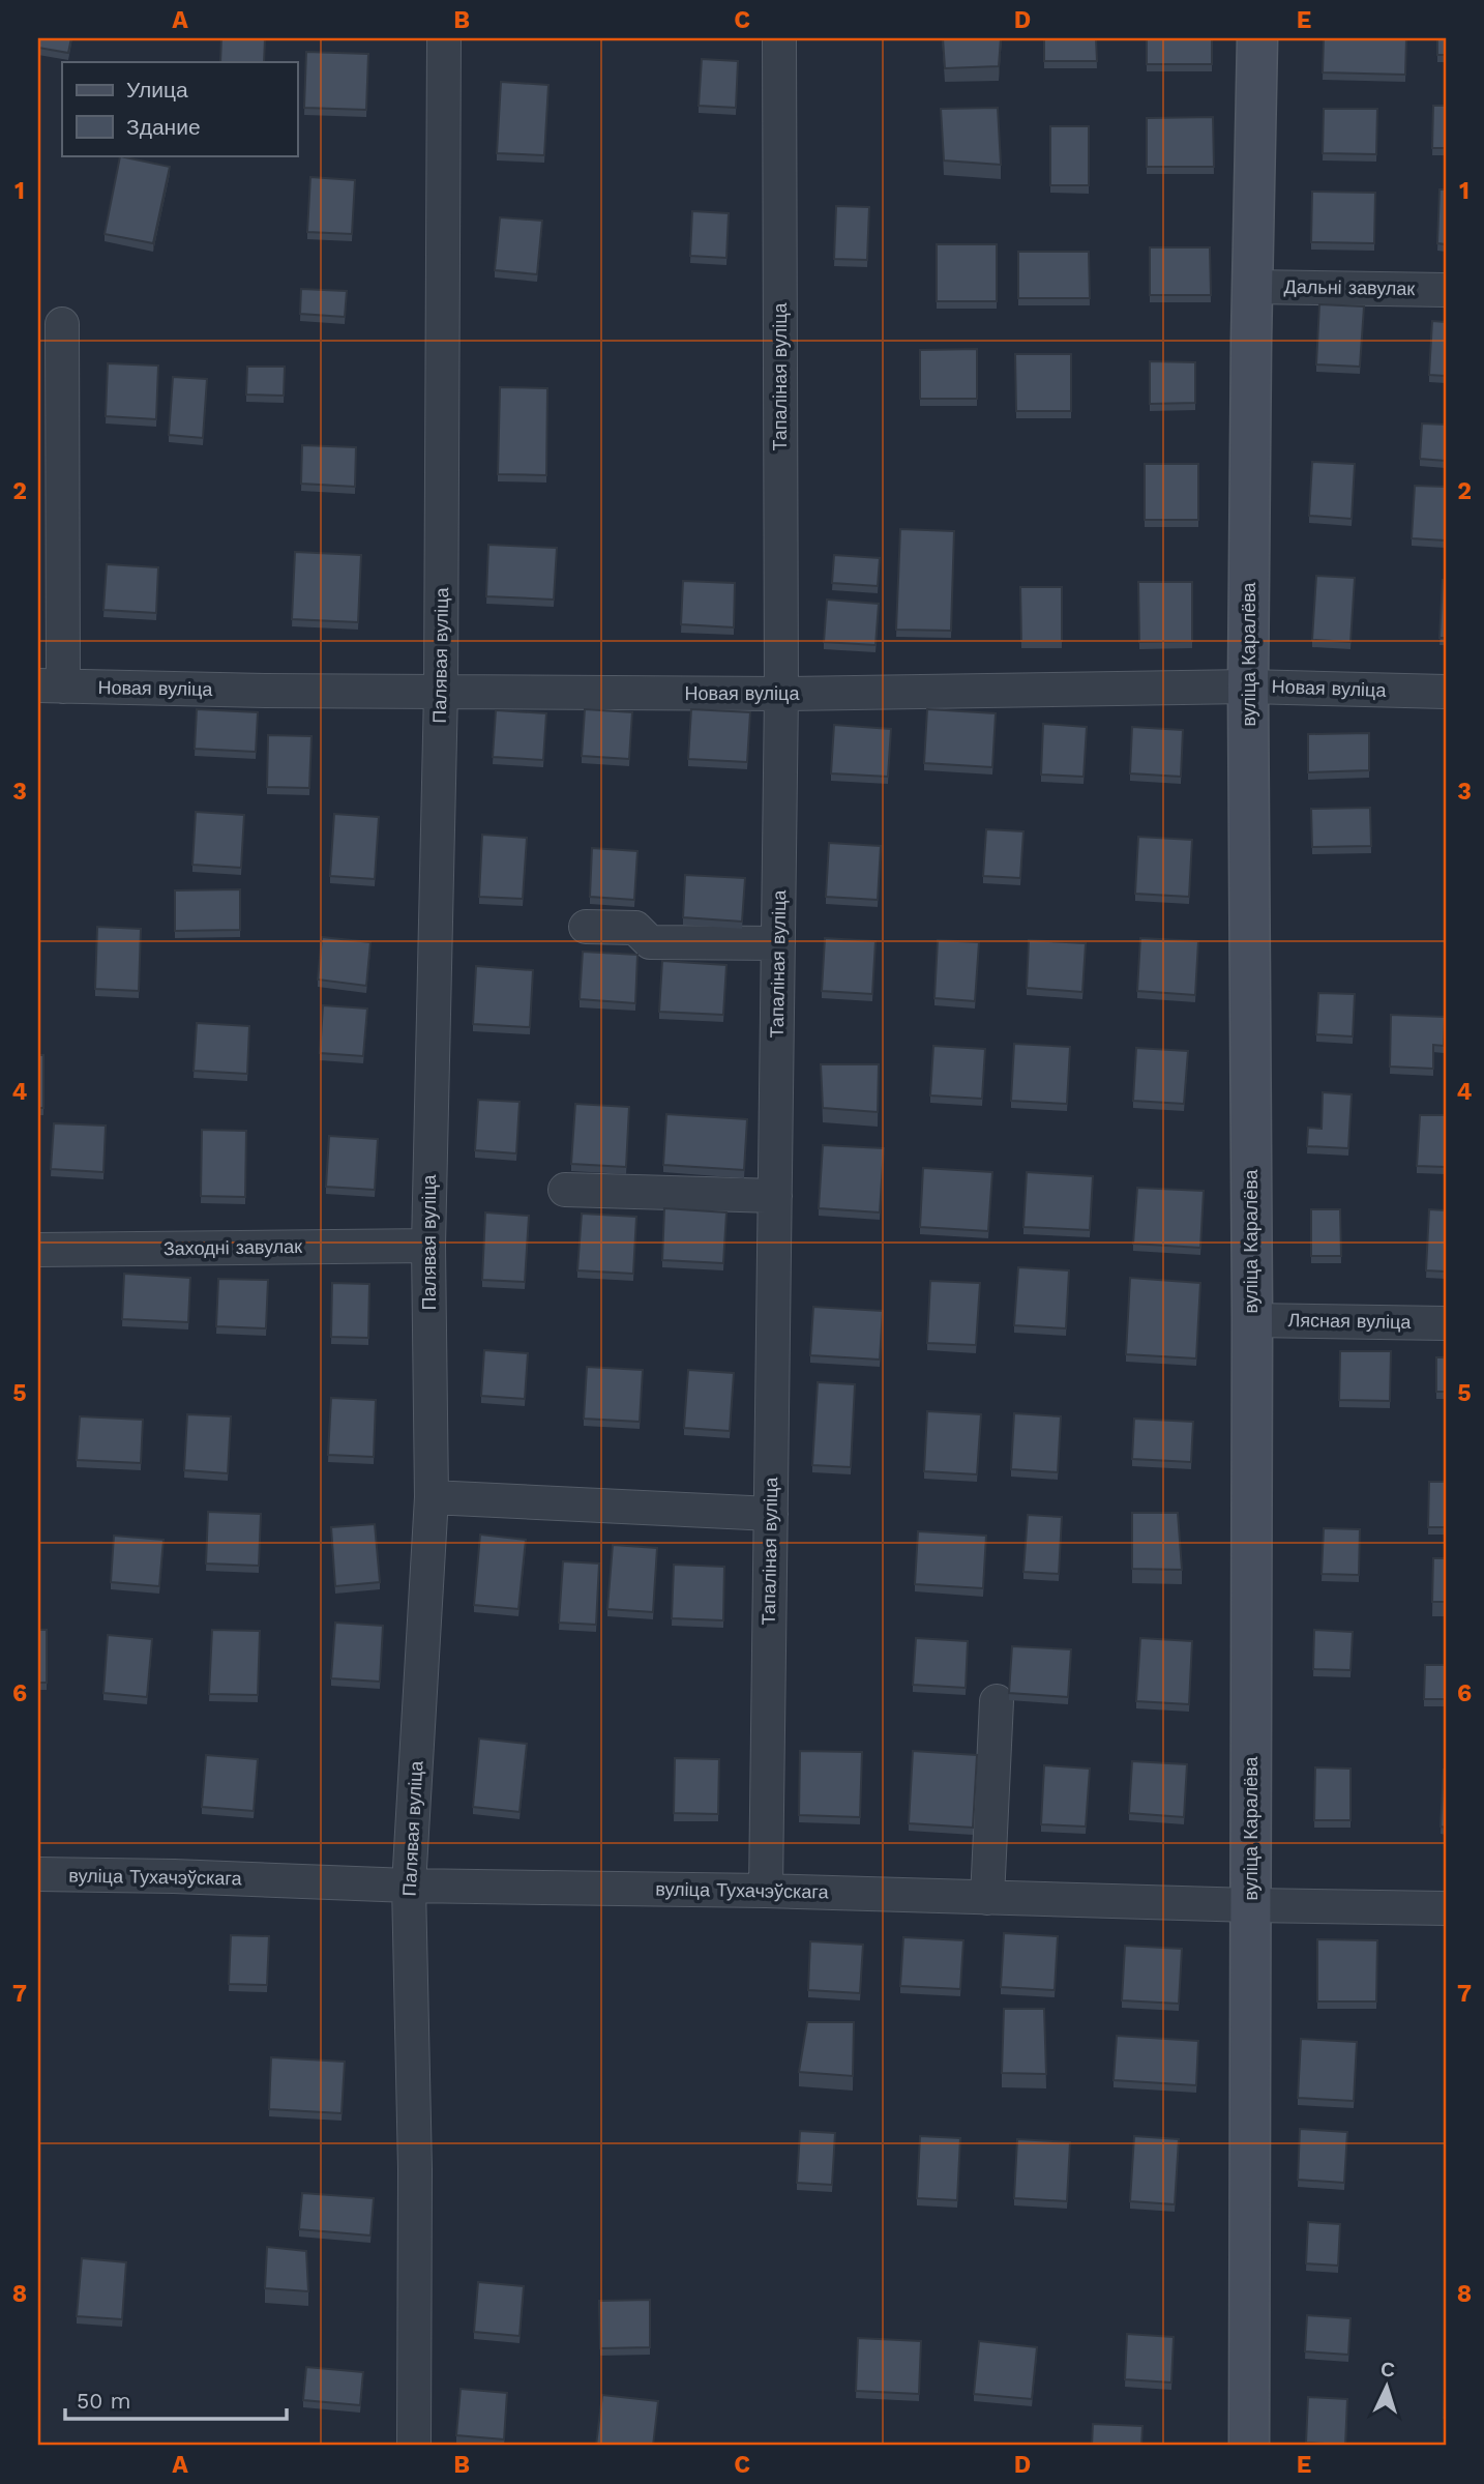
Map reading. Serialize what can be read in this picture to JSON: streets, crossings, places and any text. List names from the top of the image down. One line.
{"streets":{"main road":["вуліца Каралёва"],"street":["Дальні завулак","Тапаліная вуліца","Палявая вуліца","Новая вуліца","Заходні завулак","Лясная вуліца","вуліца Тухачэўскага"]},"crossings":[["Дальні завулак","вуліца Каралёва"],["Тапаліная вуліца","Новая вуліца"],["Тапаліная вуліца","вуліца Тухачэўскага"],["вуліца Каралёва","Новая вуліца"],["вуліца Каралёва","Лясная вуліца"],["вуліца Каралёва","вуліца Тухачэўскага"],["Палявая вуліца","Новая вуліца"],["Палявая вуліца","Заходні завулак"],["Палявая вуліца","вуліца Тухачэўскага"]],"legend":["Улица","Здание"],"scale_bar":"50 m","north":"top","grid":{"columns":["A","B","C","D","E"],"rows":["1","2","3","4","5","6","7","8"]}}
